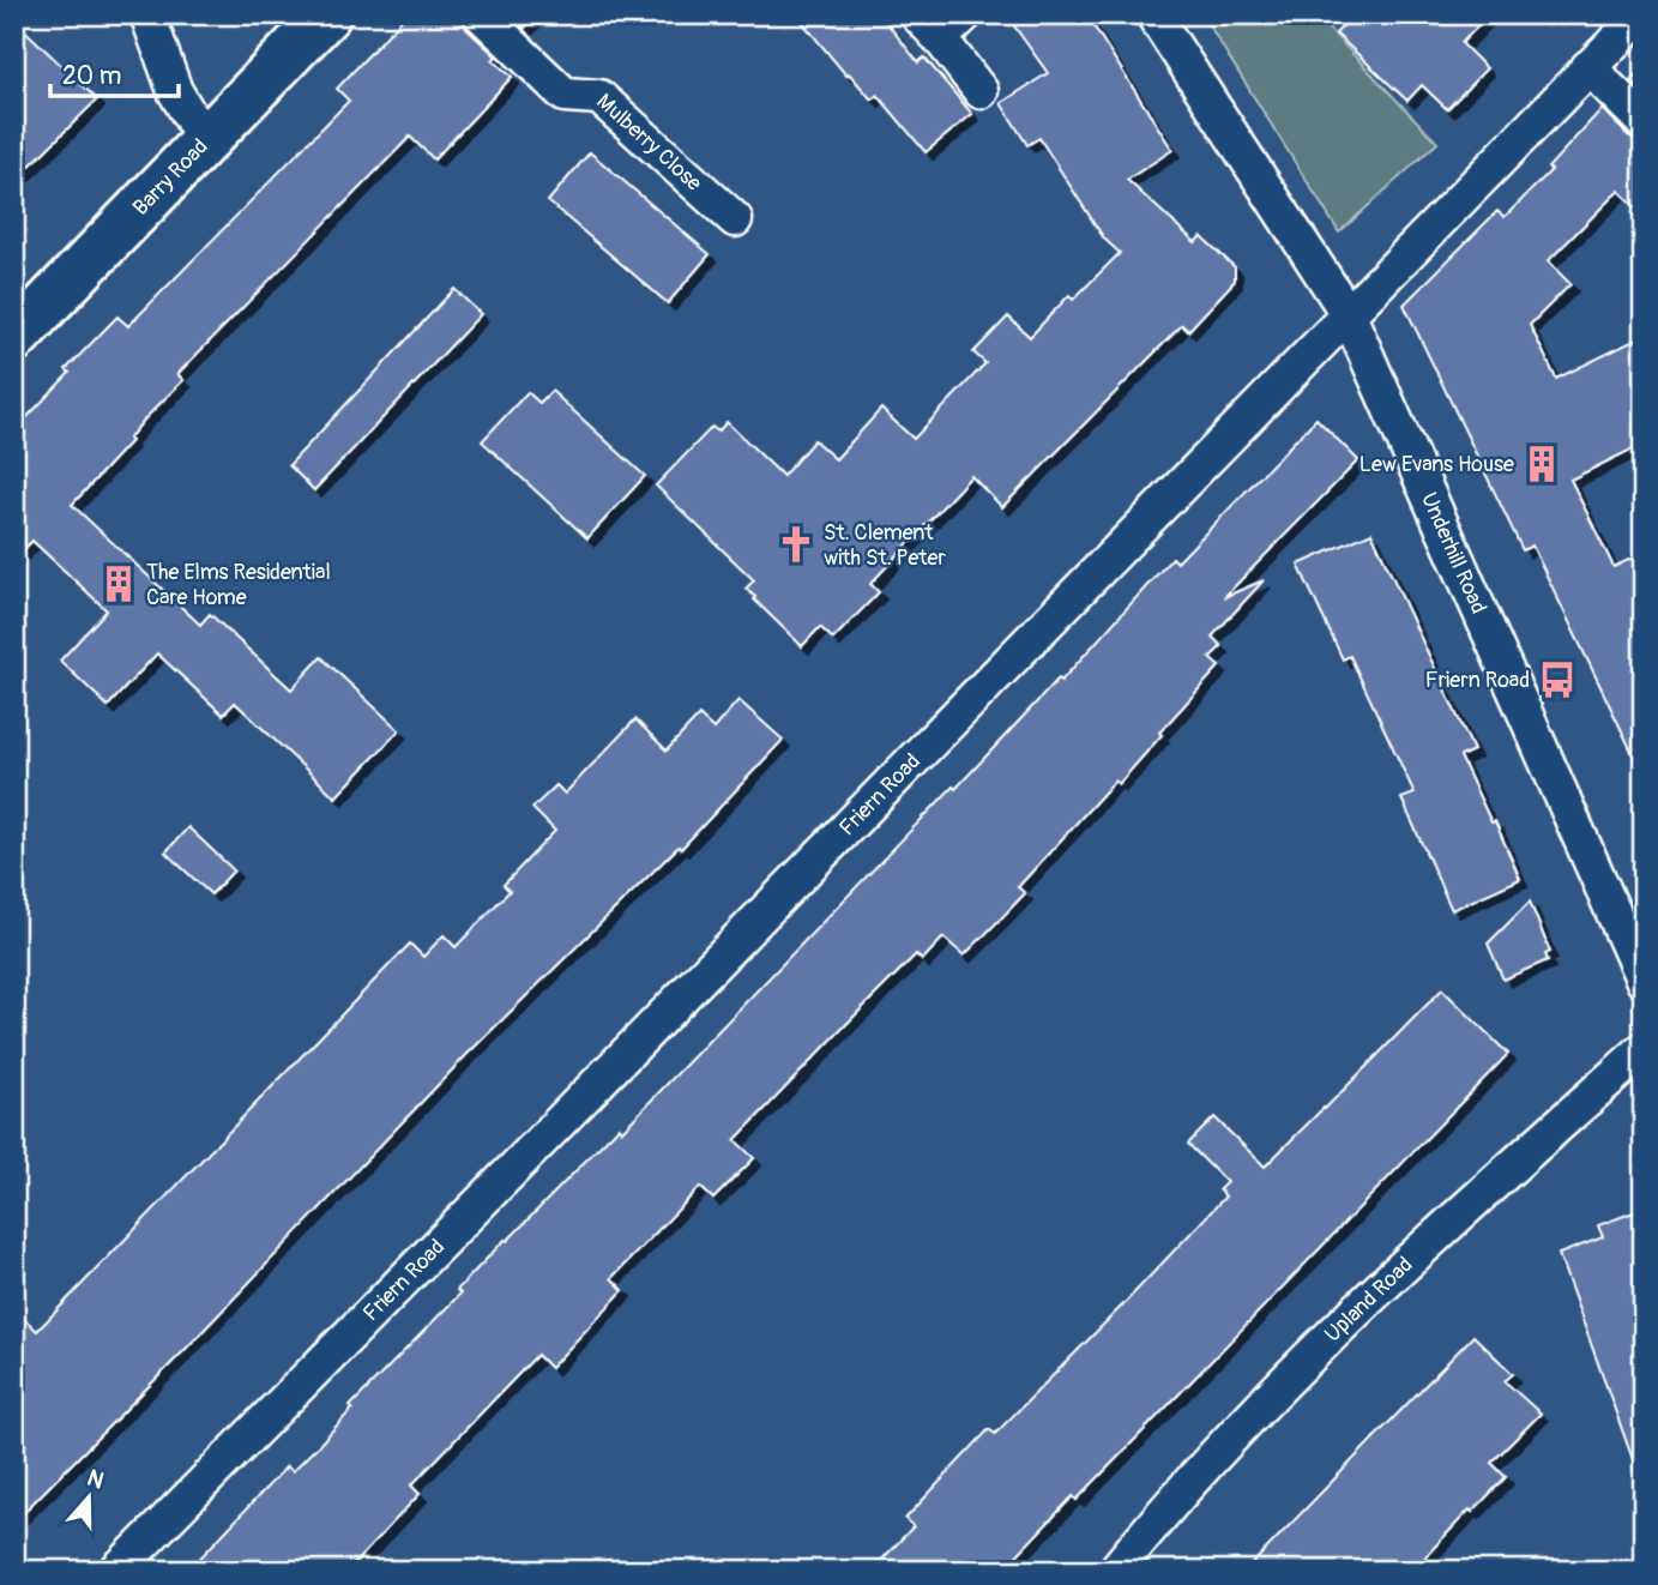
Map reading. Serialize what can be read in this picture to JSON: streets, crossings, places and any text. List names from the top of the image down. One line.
{"streets":{"main road":["Barry Road"],"street":["Mulberry Close","Underhill Road","Friern Road","Upland Road"]},"crossings":[["Underhill Road","Friern Road"]],"places":{"building":["Lew Evans House","The Elms Residential Care Home"],"church":["St. Clement with St. Peter"],"bus stop":["Friern Road"]},"scale_bar":"20 m","north":"top"}
